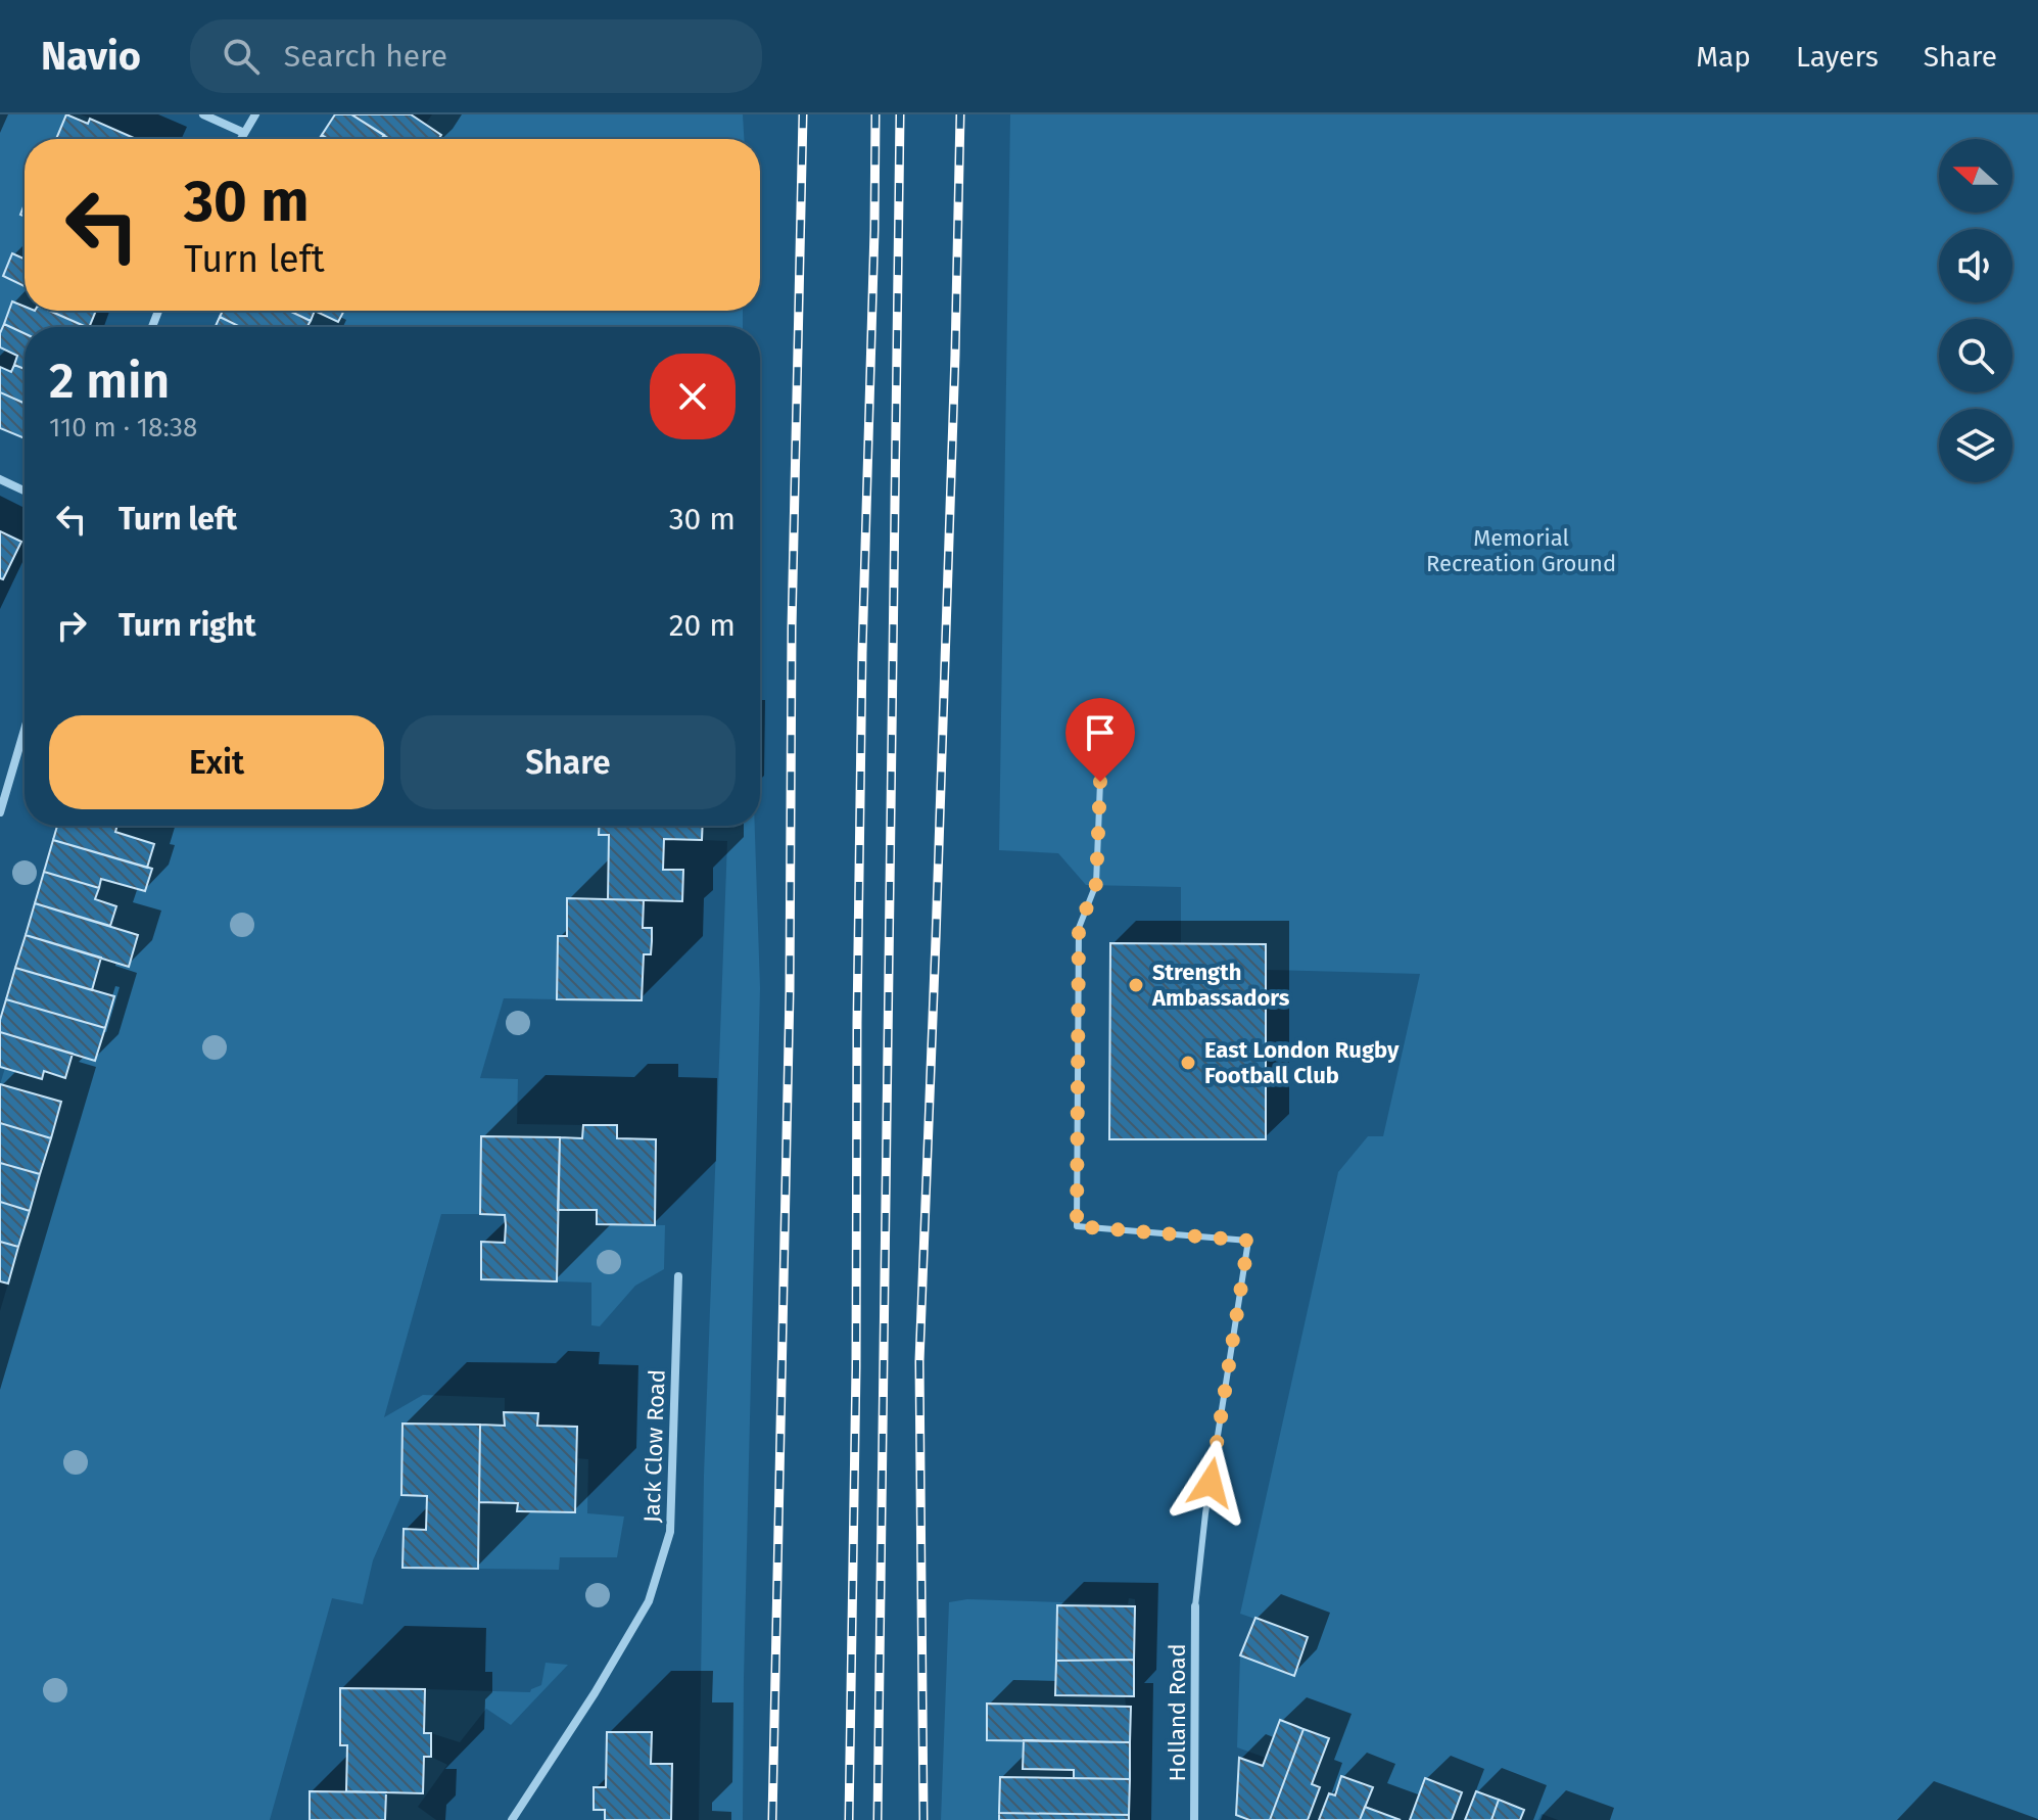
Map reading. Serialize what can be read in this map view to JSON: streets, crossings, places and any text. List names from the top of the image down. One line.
{"streets":{"street":["Jack Clow Road","Holland Road"]},"parks":["Memorial Recreation Ground"],"places":["Strength Ambassadors","East London Rugby Football Club"],"north":"left","page":{"header":"Navio","search":"Search here","nav":["Map","Layers","Share"],"turn":["30 m","Turn left"],"heading":["2 min","110 m · 18:38"],"list":[{"name":"Turn left","value":"30 m"},{"name":"Turn right","value":"20 m"}],"buttons":["Exit","Share"]}}
